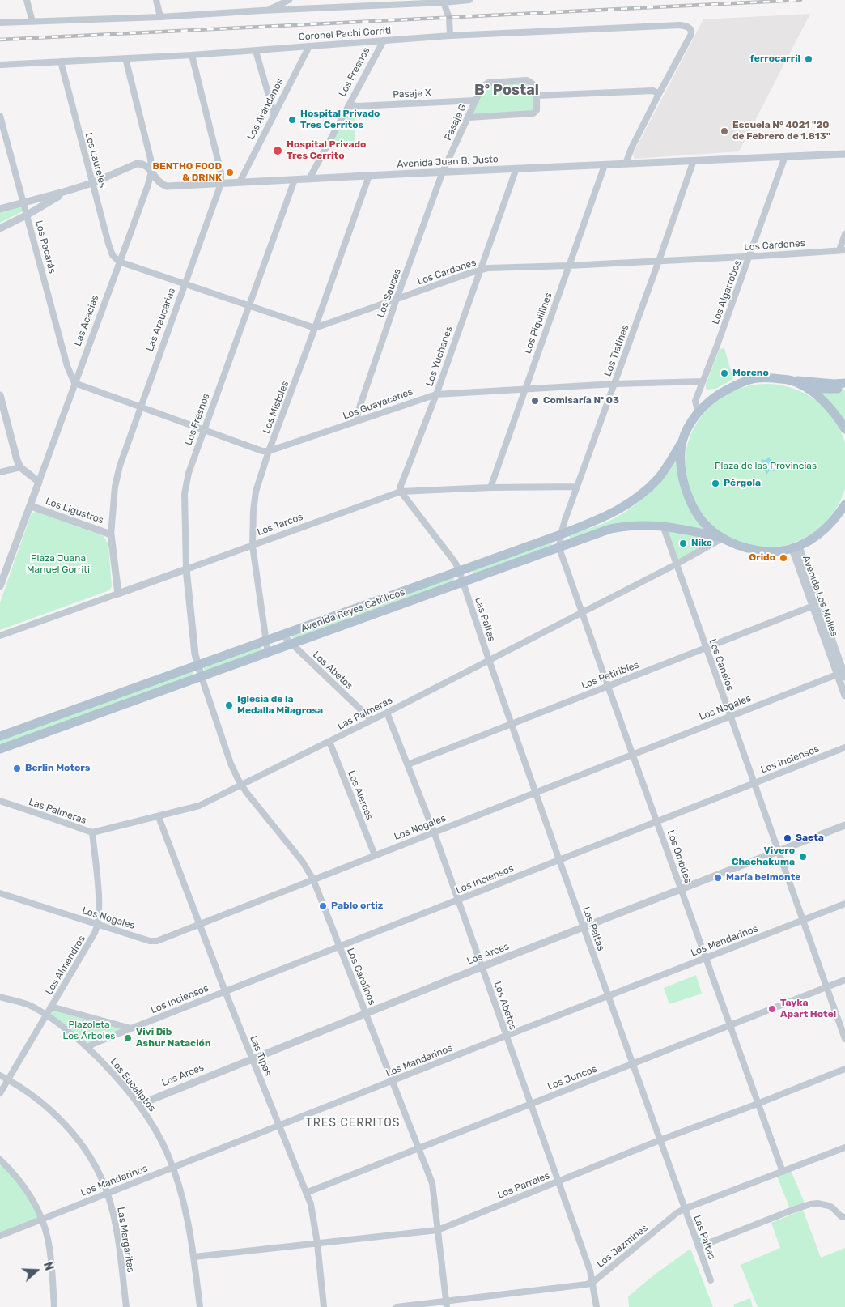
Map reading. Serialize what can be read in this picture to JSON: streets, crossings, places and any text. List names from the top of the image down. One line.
{"streets":{"main road":["Avenida Reyes Católicos"],"street":["Coronel Pachi Gorriti","Los Fresnos","Pasaje X","Los Arándanos","Pasaje G","Los Laureles","Avenida Juan B. Justo","Los Cardones","Los Pacarás","Los Algarrobos","Los Sauces","Las Araucarias","Las Acacias","Los Piquillines","Los Tiatines","Los Yuchanes","Los Guayacanes","Los Mistoles","Los Ligustros","Los Tarcos","Avenida Los Molles","Las Paltas","Los Canelos","Los Abetos","Los Petiribíes","Los Nogales","Las Palmeras","Los Inciensos","Los Alerces","Los Ombúes","Los Mandarinos","Los Arces","Los Almendros","Los Carolinos","Las Tipas","Los Juncos","Los Eucaliptos","Los Parrales","Las Margaritas","Los Jazmines"]},"crossings":[["Coronel Pachi Gorriti","Los Fresnos"],["Coronel Pachi Gorriti","Los Arándanos"],["Coronel Pachi Gorriti","Los Laureles"],["Coronel Pachi Gorriti","Las Araucarias"],["Coronel Pachi Gorriti","Las Acacias"],["Los Fresnos","Pasaje X"],["Los Fresnos","Avenida Juan B. Justo"],["Los Fresnos","Los Tarcos"],["Los Fresnos","Avenida Reyes Católicos"],["Los Fresnos","Los Carolinos"],["Pasaje X","Pasaje G"],["Los Arándanos","Avenida Juan B. Justo"],["Pasaje G","Avenida Juan B. Justo"],["Pasaje G","Los Sauces"],["Los Laureles","Avenida Juan B. Justo"],["Los Laureles","Las Acacias"],["Avenida Juan B. Justo","Los Pacarás"],["Avenida Juan B. Justo","Los Algarrobos"],["Avenida Juan B. Justo","Los Sauces"],["Avenida Juan B. Justo","Las Araucarias"],["Avenida Juan B. Justo","Las Acacias"],["Avenida Juan B. Justo","Los Piquillines"],["Avenida Juan B. Justo","Los Tiatines"],["Avenida Juan B. Justo","Los Yuchanes"],["Avenida Juan B. Justo","Los Mistoles"],["Los Cardones","Los Algarrobos"],["Los Cardones","Los Sauces"],["Los Cardones","Los Piquillines"],["Los Cardones","Los Tiatines"],["Los Cardones","Los Yuchanes"],["Los Cardones","Los Mistoles"],["Los Pacarás","Las Acacias"],["Los Algarrobos","Los Guayacanes"],["Los Algarrobos","Avenida Reyes Católicos"],["Los Sauces","Los Guayacanes"],["Las Araucarias","Los Ligustros"],["Las Araucarias","Los Tarcos"],["Las Acacias","Los Ligustros"],["Los Piquillines","Los Guayacanes"],["Los Piquillines","Los Tarcos"],["Los Tiatines","Los Guayacanes"],["Los Tiatines","Los Tarcos"],["Los Tiatines","Avenida Reyes Católicos"],["Los Tiatines","Los Ombúes"],["Los Yuchanes","Los Guayacanes"],["Los Yuchanes","Los Tarcos"],["Los Guayacanes","Los Mistoles"],["Los Mistoles","Los Tarcos"],["Los Mistoles","Avenida Reyes Católicos"],["Avenida Los Molles","Los Petiribíes"],["Avenida Los Molles","Los Nogales"],["Avenida Reyes Católicos","Las Paltas"],["Avenida Reyes Católicos","Los Canelos"],["Avenida Reyes Católicos","Los Abetos"],["Avenida Reyes Católicos","Las Palmeras"],["Avenida Reyes Católicos","Los Ombúes"],["Avenida Reyes Católicos","Los Carolinos"],["Las Paltas","Los Petiribíes"],["Las Paltas","Los Nogales"],["Las Paltas","Las Palmeras"],["Las Paltas","Los Inciensos"],["Las Paltas","Los Mandarinos"],["Las Paltas","Los Arces"],["Las Paltas","Los Juncos"],["Las Paltas","Los Parrales"],["Las Paltas","Los Jazmines"],["Los Canelos","Los Petiribíes"],["Los Canelos","Los Nogales"],["Los Canelos","Las Palmeras"],["Los Canelos","Los Inciensos"],["Los Canelos","Los Mandarinos"],["Los Canelos","Los Arces"],["Los Canelos","Los Juncos"],["Los Abetos","Los Petiribíes"],["Los Abetos","Los Nogales"],["Los Abetos","Las Palmeras"],["Los Abetos","Los Inciensos"],["Los Abetos","Los Mandarinos"],["Los Abetos","Los Arces"],["Los Abetos","Los Juncos"],["Los Abetos","Los Parrales"],["Los Abetos","Los Jazmines"],["Los Petiribíes","Los Ombúes"],["Los Nogales","Los Alerces"],["Los Nogales","Los Ombúes"],["Los Nogales","Los Almendros"],["Los Nogales","Los Carolinos"],["Los Nogales","Las Tipas"],["Las Palmeras","Los Alerces"],["Las Palmeras","Los Ombúes"],["Las Palmeras","Los Almendros"],["Las Palmeras","Los Carolinos"],["Las Palmeras","Las Tipas"],["Los Inciensos","Los Ombúes"],["Los Inciensos","Los Carolinos"],["Los Inciensos","Las Tipas"],["Los Inciensos","Los Eucaliptos"],["Los Ombúes","Los Mandarinos"],["Los Ombúes","Los Arces"],["Los Ombúes","Los Juncos"],["Los Ombúes","Los Parrales"],["Los Ombúes","Los Jazmines"],["Los Mandarinos","Los Carolinos"],["Los Mandarinos","Las Tipas"],["Los Mandarinos","Los Eucaliptos"],["Los Mandarinos","Las Margaritas"],["Los Arces","Los Carolinos"],["Los Arces","Las Tipas"],["Los Arces","Los Eucaliptos"],["Los Almendros","Los Eucaliptos"],["Los Almendros","Las Margaritas"],["Los Carolinos","Los Juncos"],["Los Carolinos","Los Parrales"],["Los Carolinos","Los Jazmines"],["Las Tipas","Los Juncos"],["Las Tipas","Los Parrales"],["Los Eucaliptos","Los Parrales"]],"districts":["Bº Postal","TRES CERRITOS"],"parks":["Plaza de las Provincias","Plaza Juana Manuel Gorriti","Plazoleta Los Árboles"],"places":["ferrocarril","Hospital Privado Tres Cerritos","Escuela N° 4021 \"20 de Febrero de 1.813\"","Hospital Privado Tres Cerrito","BENTHO FOOD & DRINK","Moreno","Comisaría Nº 03","Pérgola","Nike","Grido","Iglesia de la Medalla Milagrosa","Berlin Motors","Saeta","Vivero Chachakuma","María belmonte","Pablo ortiz","Tayka Apart Hotel","Vivi Dib Ashur Natación"],"north":"right"}
